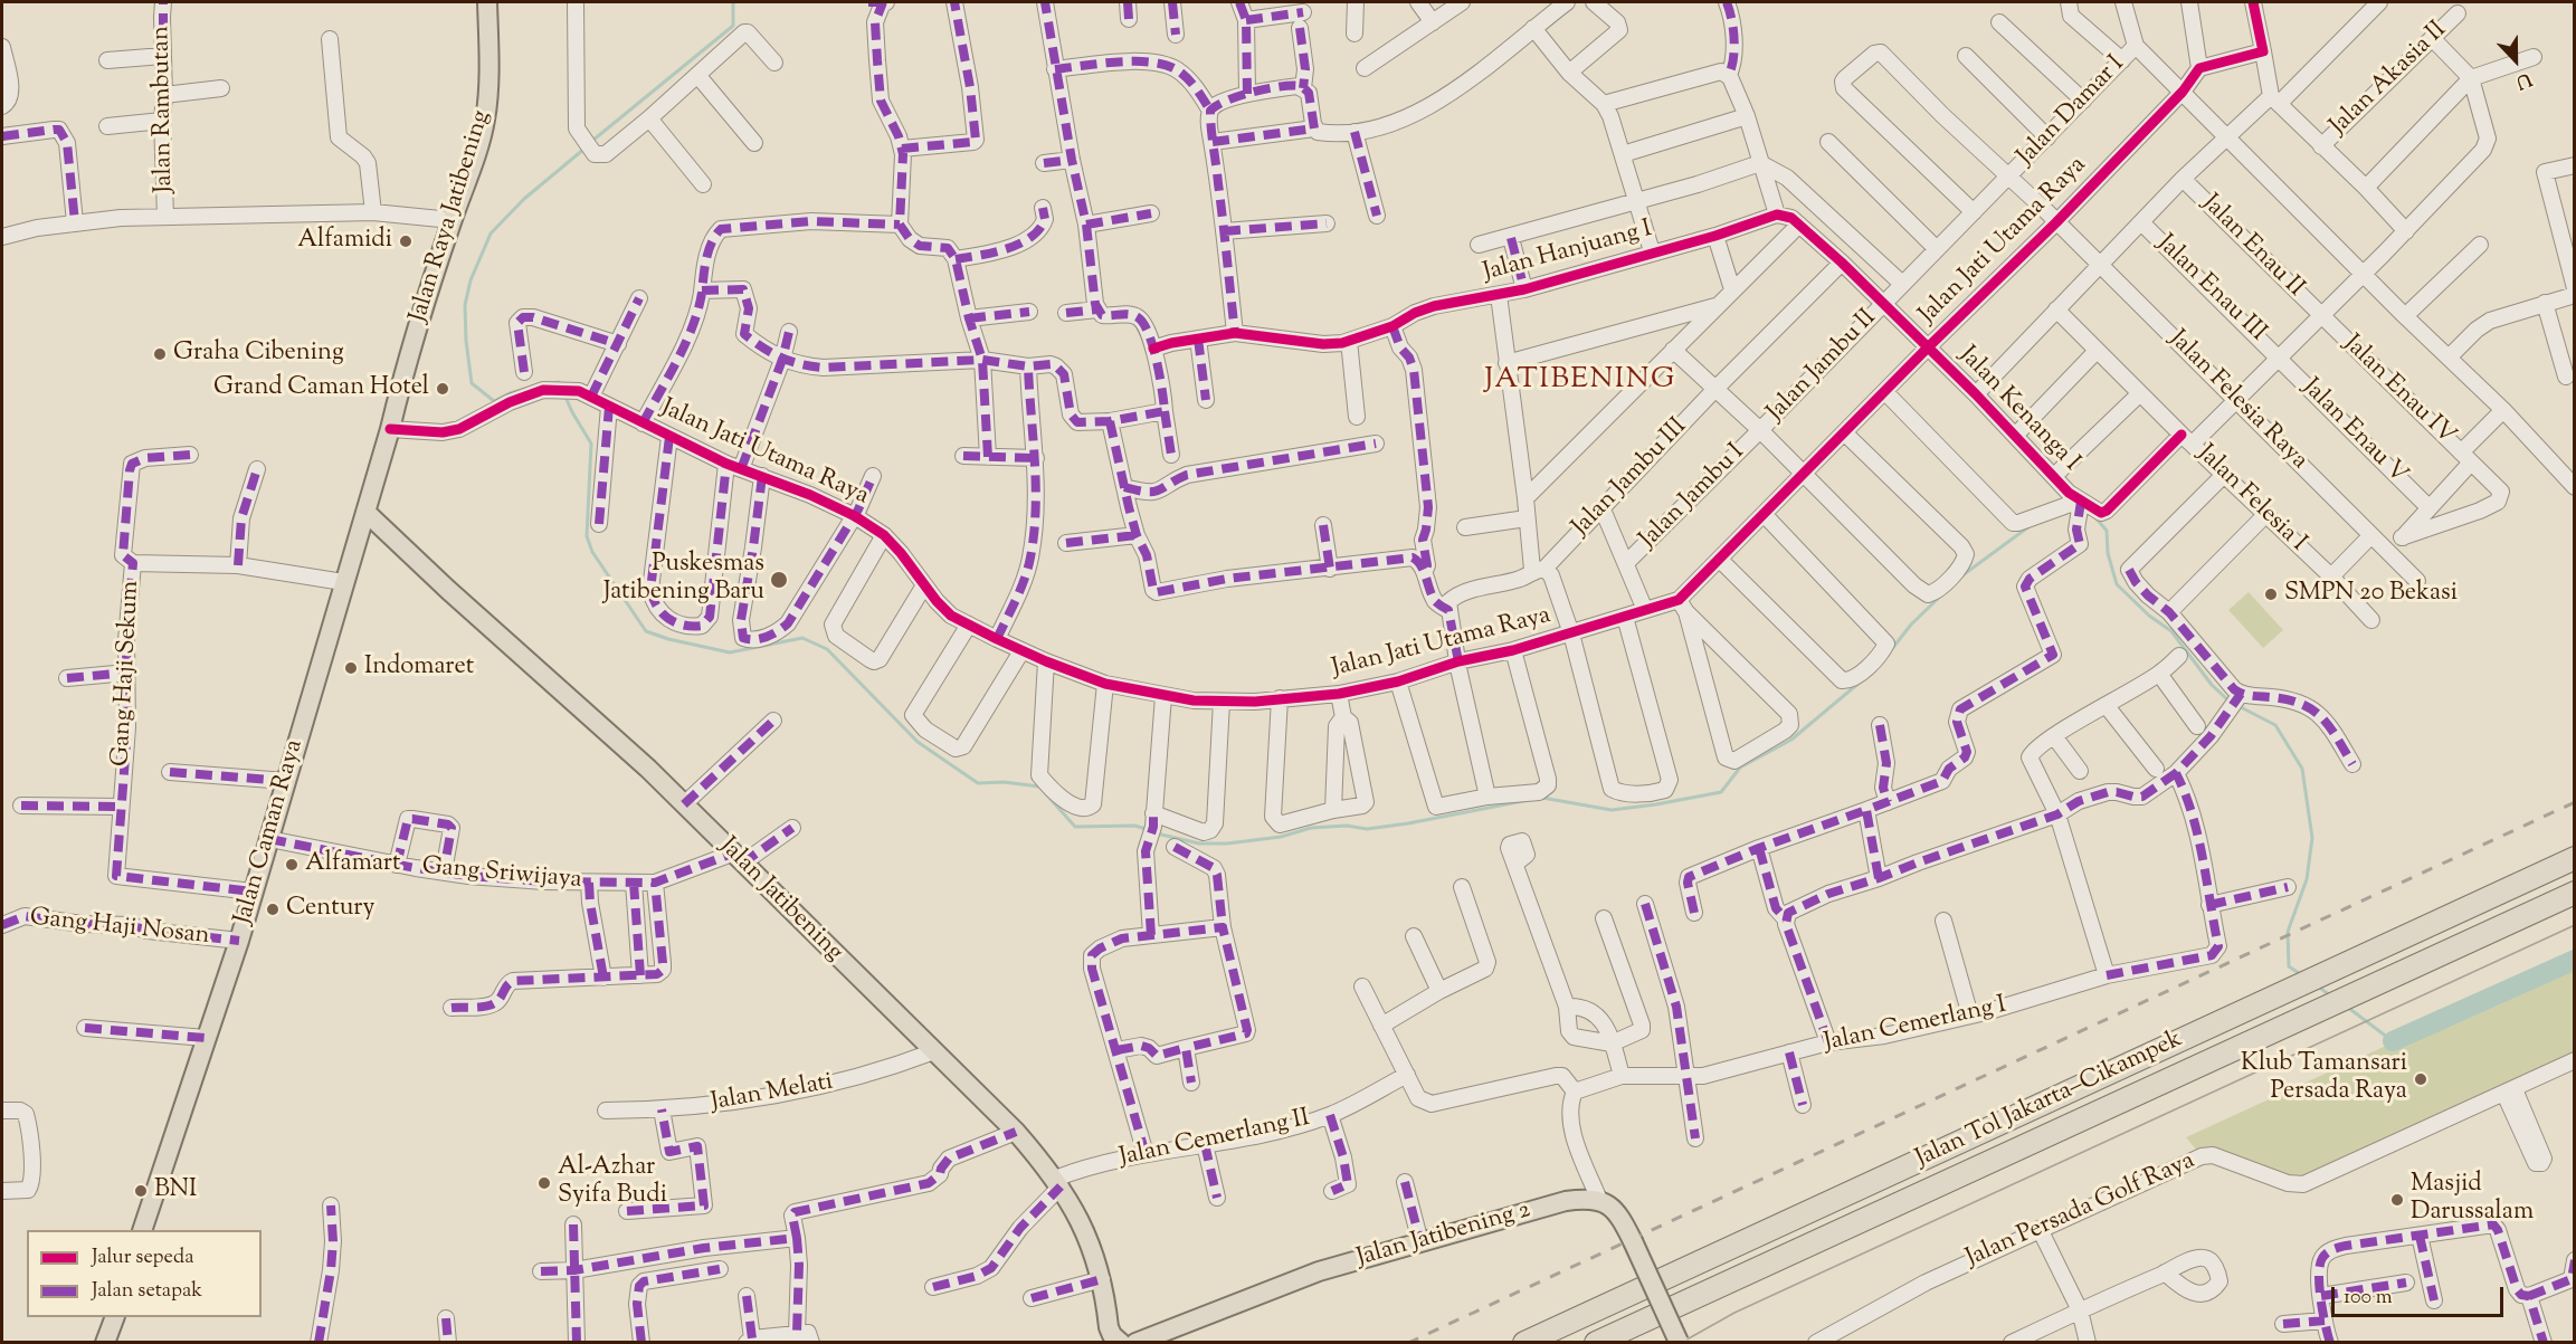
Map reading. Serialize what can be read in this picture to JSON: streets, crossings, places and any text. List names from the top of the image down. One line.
{"streets":{"highway":["Jalan Tol Jakarta–Cikampek"],"main road":["Jalan Raya Jatibening","Jalan Caman Raya","Jalan Jatibening","Jalan Jatibening 2"],"street":["Jalan Akasia II","Jalan Rambutan","Jalan Damar I","Jalan Jati Utama Raya","Jalan Enau II","Jalan Hanjuang I","Jalan Enau III","Jalan Jambu II","Jalan Enau IV","Jalan Felesia Raya","Jalan Kenanga I","Jalan Enau V","Jalan Jambu III","Jalan Jambu I","Jalan Felesia I","Gang Haji Sekum","Gang Sriwijaya","Gang Haji Nosan","Jalan Cemerlang I","Jalan Melati","Jalan Cemerlang II","Jalan Persada Golf Raya"]},"crossings":[["Jalan Damar I","Jalan Jambu II"],["Jalan Damar I","Jalan Felesia Raya"],["Jalan Raya Jatibening","Jalan Jati Utama Raya"],["Jalan Raya Jatibening","Jalan Caman Raya"],["Jalan Jati Utama Raya","Jalan Felesia Raya"],["Jalan Jati Utama Raya","Jalan Kenanga I"],["Jalan Jati Utama Raya","Jalan Caman Raya"],["Jalan Enau II","Jalan Enau IV"],["Jalan Enau III","Jalan Enau V"],["Jalan Jambu II","Jalan Kenanga I"],["Jalan Jambu II","Jalan Jambu I"],["Jalan Kenanga I","Jalan Jambu III"],["Gang Haji Sekum","Jalan Caman Raya"],["Jalan Caman Raya","Gang Sriwijaya"],["Jalan Caman Raya","Jalan Jatibening"],["Jalan Caman Raya","Gang Haji Nosan"],["Gang Sriwijaya","Jalan Jatibening"],["Jalan Jatibening","Jalan Melati"],["Jalan Jatibening","Jalan Cemerlang II"],["Jalan Jatibening","Jalan Jatibening 2"]],"districts":["JATIBENING"],"places":["Alfamidi","Graha Cibening","Grand Caman Hotel","Puskesmas Jatibening Baru","SMPN 20 Bekasi","Indomaret","Alfamart","Century","Klub Tamansari Persada Raya","Al-Azhar Syifa Budi","BNI","Masjid Darussalam"],"legend":["Jalur sepeda","Jalan setapak"],"scale_bar":"100 m","north":"bottom"}
